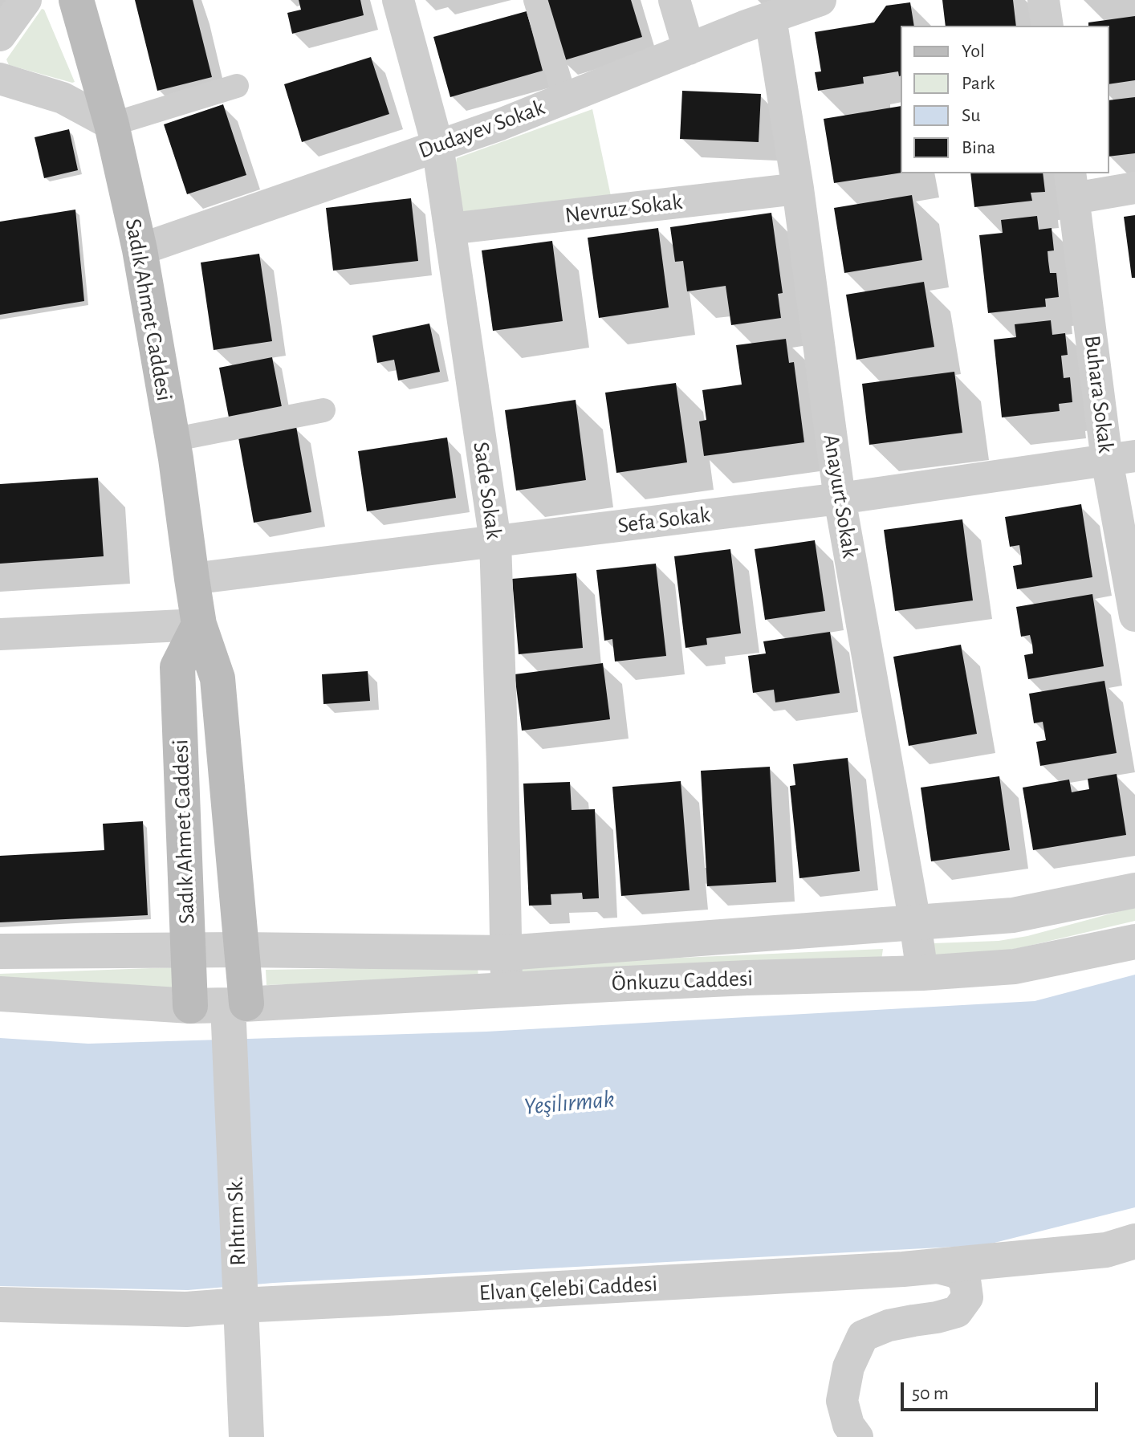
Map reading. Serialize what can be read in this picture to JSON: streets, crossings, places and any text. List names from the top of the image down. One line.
{"streets":{"main road":["Sadık Ahmet Caddesi"],"street":["Dudayev Sokak","Nevruz Sokak","Buhara Sokak","Sade Sokak","Anayurt Sokak","Sefa Sokak","Önkuzu Caddesi","Rıhtım Sk.","Elvan Çelebi Caddesi"]},"crossings":[["Dudayev Sokak","Sadık Ahmet Caddesi"],["Dudayev Sokak","Sade Sokak"],["Dudayev Sokak","Anayurt Sokak"],["Nevruz Sokak","Sade Sokak"],["Nevruz Sokak","Anayurt Sokak"],["Sadık Ahmet Caddesi","Sefa Sokak"],["Sadık Ahmet Caddesi","Önkuzu Caddesi"],["Sadık Ahmet Caddesi","Rıhtım Sk."],["Buhara Sokak","Sefa Sokak"],["Sade Sokak","Sefa Sokak"],["Sade Sokak","Önkuzu Caddesi"],["Anayurt Sokak","Sefa Sokak"],["Anayurt Sokak","Önkuzu Caddesi"],["Önkuzu Caddesi","Rıhtım Sk."],["Rıhtım Sk.","Elvan Çelebi Caddesi"]],"water":["Yeşilırmak"],"legend":["Yol","Park","Su","Bina"],"scale_bar":"50 m"}
